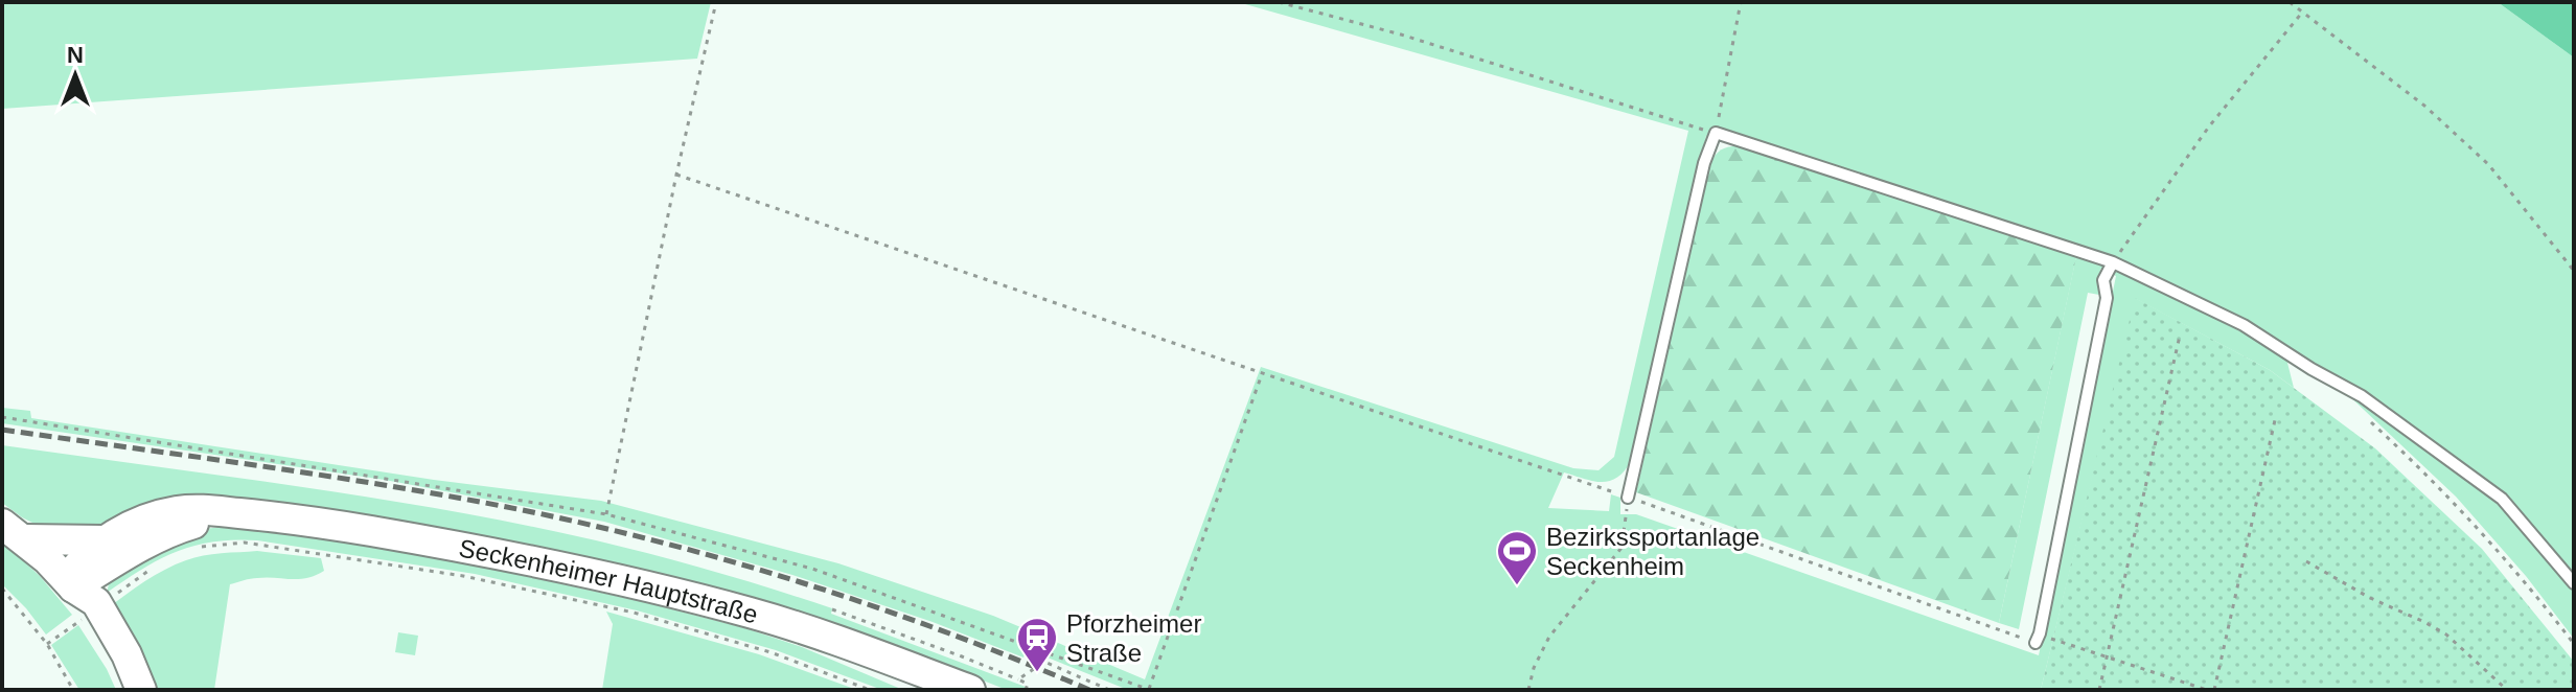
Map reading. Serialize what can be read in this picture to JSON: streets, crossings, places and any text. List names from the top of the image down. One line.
{"streets":{"main road":["Seckenheimer Hauptstraße"]},"places":{"sports":["Bezirkssportanlage Seckenheim"],"station":["Pforzheimer Straße"]},"north":"top"}
